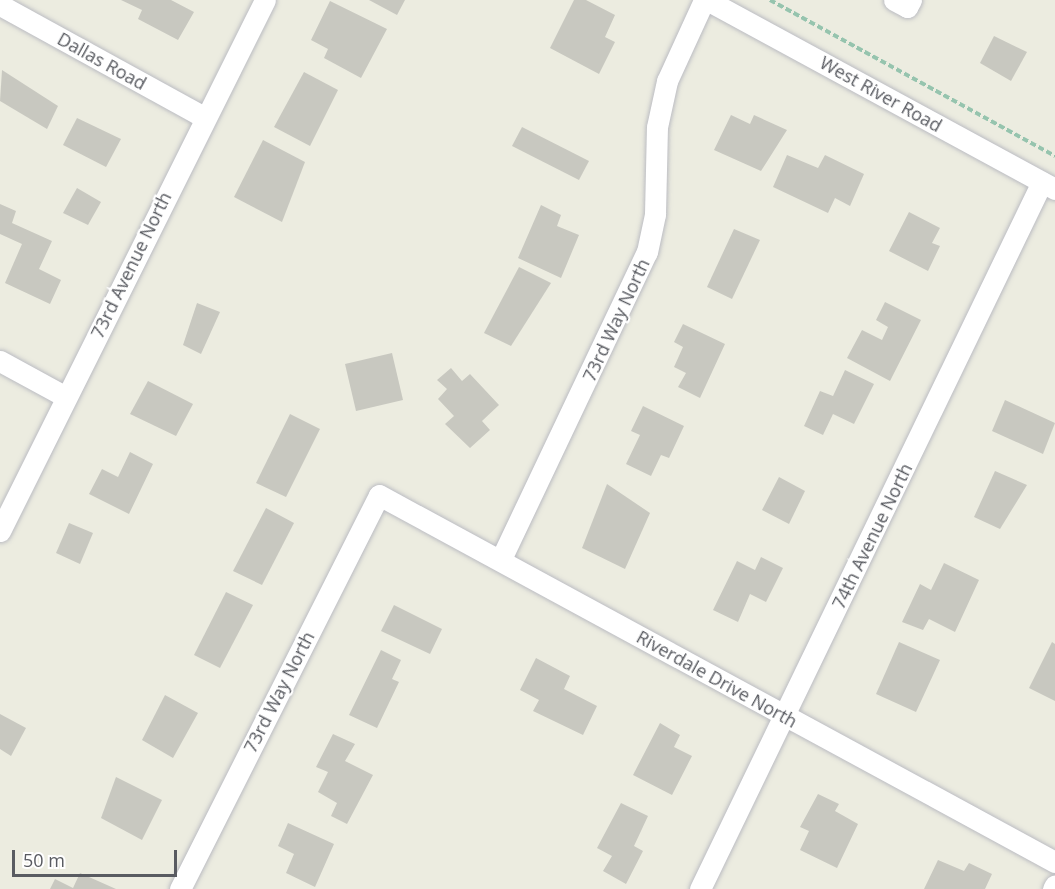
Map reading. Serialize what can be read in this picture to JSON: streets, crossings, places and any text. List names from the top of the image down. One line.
{"streets":{"street":["Dallas Road","West River Road","73rd Avenue North","73rd Way North","74th Avenue North","Riverdale Drive North"]},"crossings":[["Dallas Road","73rd Avenue North"],["West River Road","73rd Way North"],["West River Road","74th Avenue North"],["73rd Way North","Riverdale Drive North"],["74th Avenue North","Riverdale Drive North"]],"scale_bar":"50 m"}
